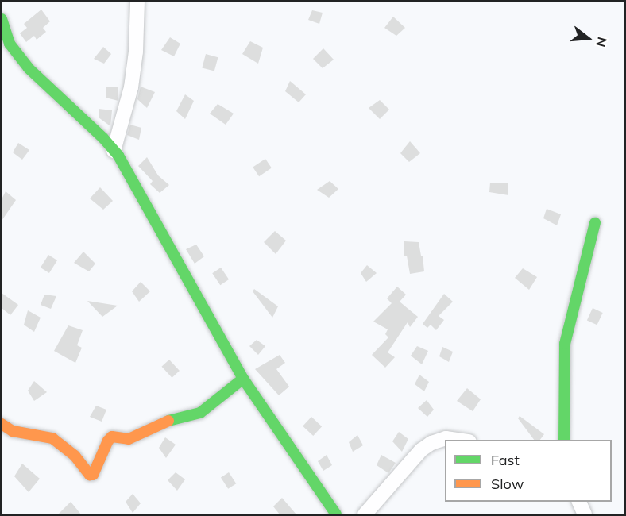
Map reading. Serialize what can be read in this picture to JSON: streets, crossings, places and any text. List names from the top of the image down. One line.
{"legend":["Fast","Slow"],"north":"right"}
